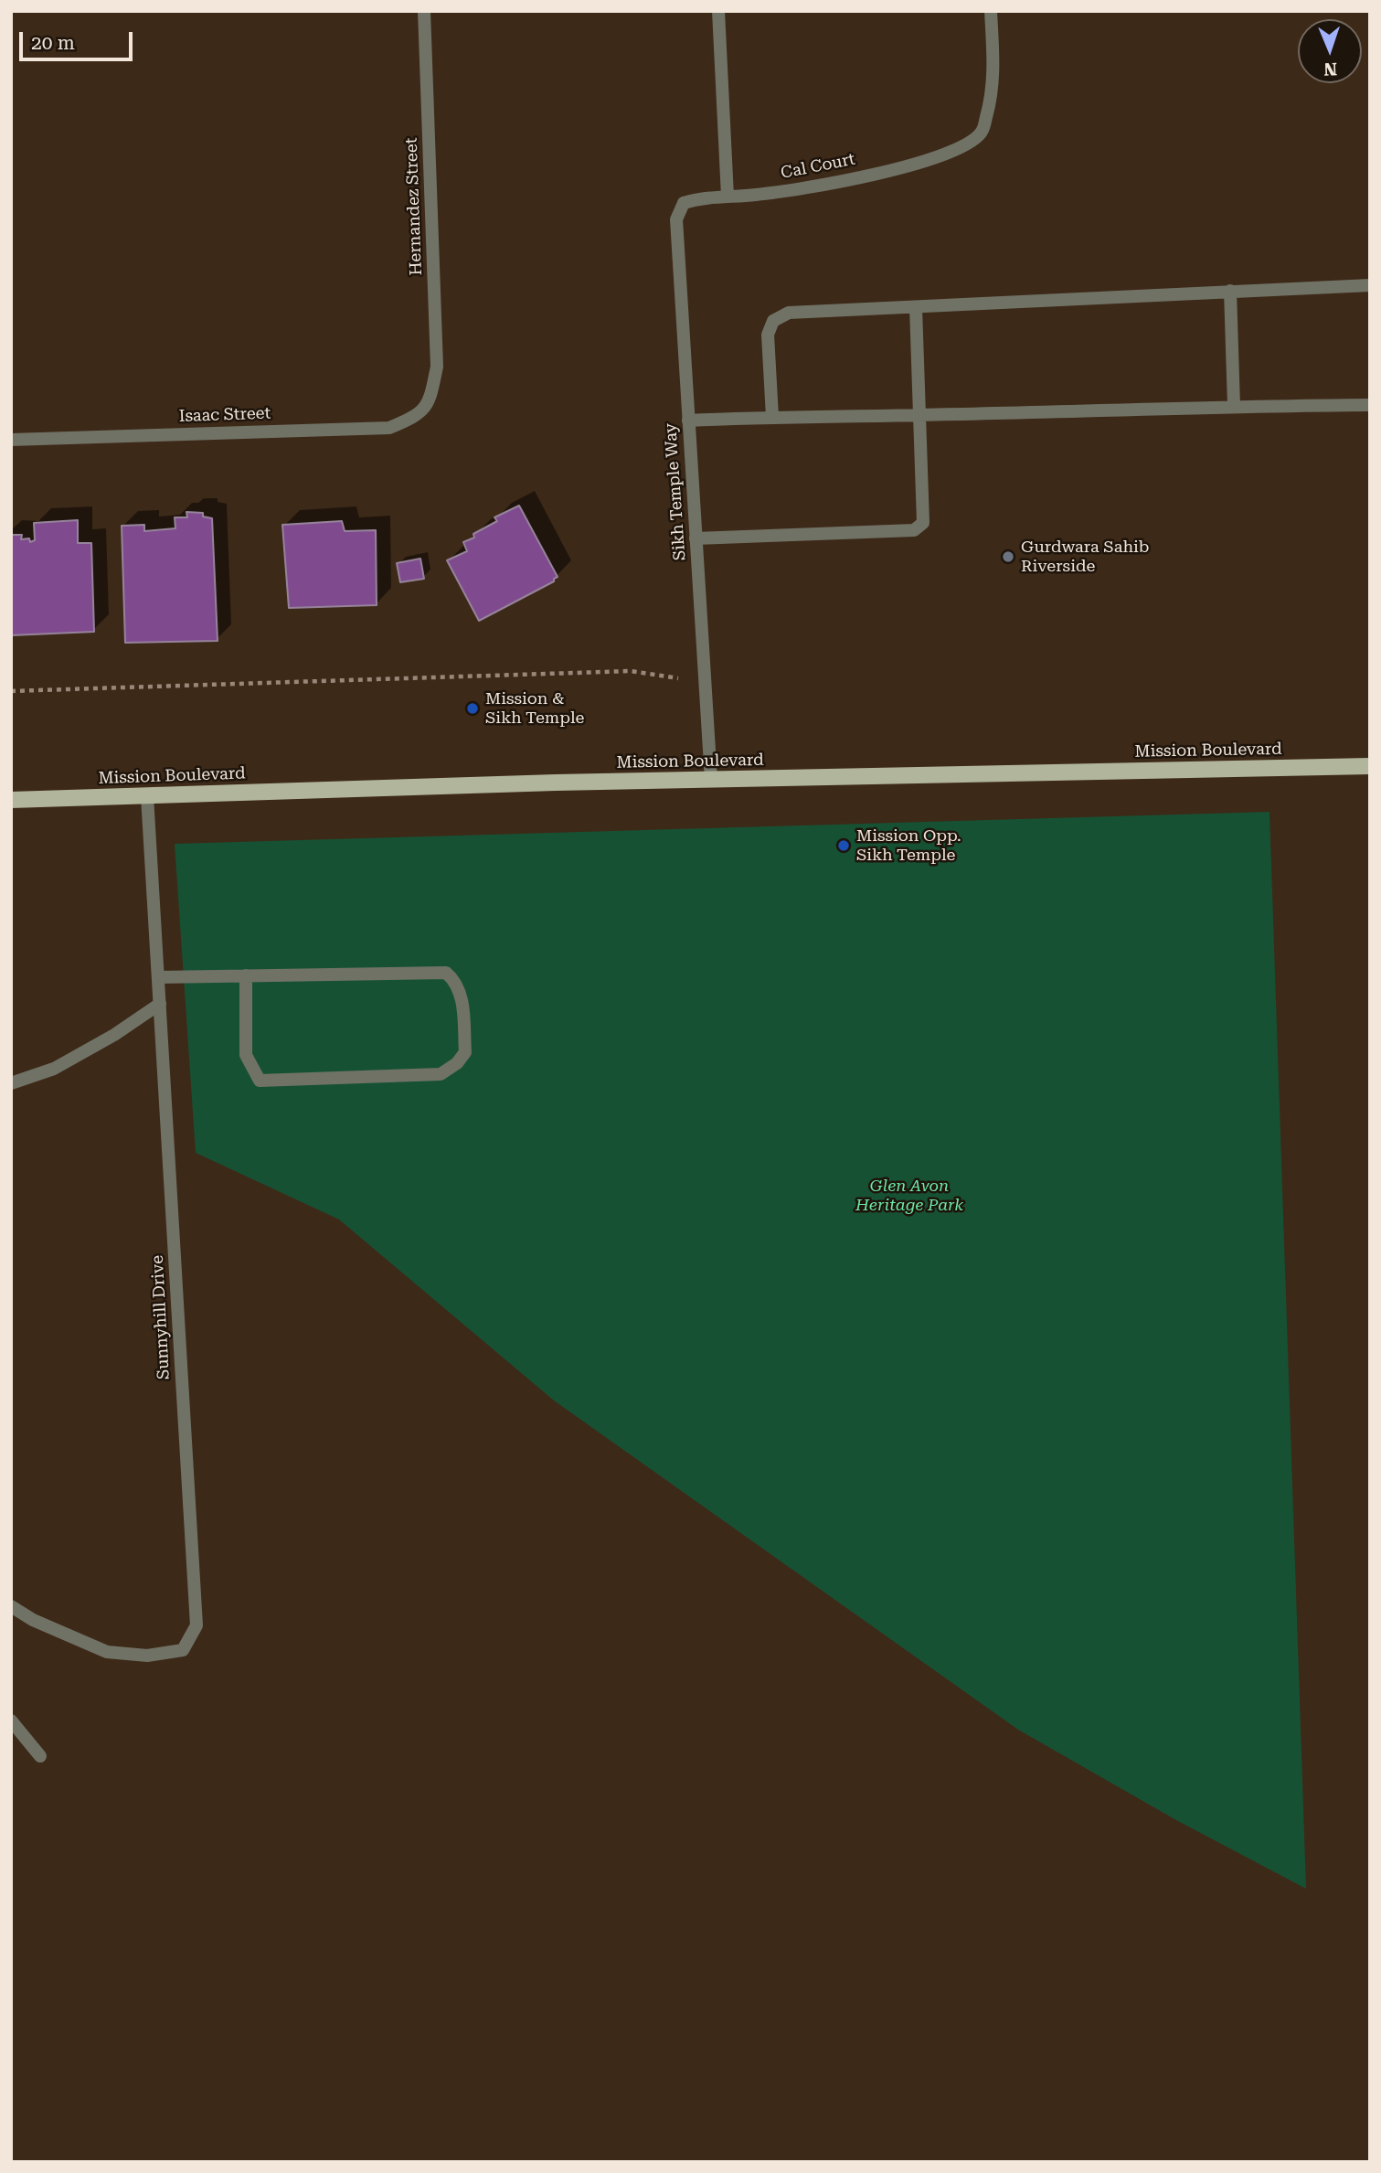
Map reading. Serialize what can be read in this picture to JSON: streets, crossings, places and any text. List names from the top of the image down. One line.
{"streets":{"main road":["Mission Boulevard"],"street":["Cal Court","Hernandez Street","Isaac Street","Sikh Temple Way","Sunnyhill Drive"]},"crossings":[["Cal Court","Sikh Temple Way"],["Hernandez Street","Isaac Street"],["Sikh Temple Way","Mission Boulevard"],["Mission Boulevard","Sunnyhill Drive"]],"parks":["Glen Avon Heritage Park"],"places":["Gurdwara Sahib Riverside","Mission & Sikh Temple","Mission Opp. Sikh Temple"],"scale_bar":"20 m","north":"bottom"}
